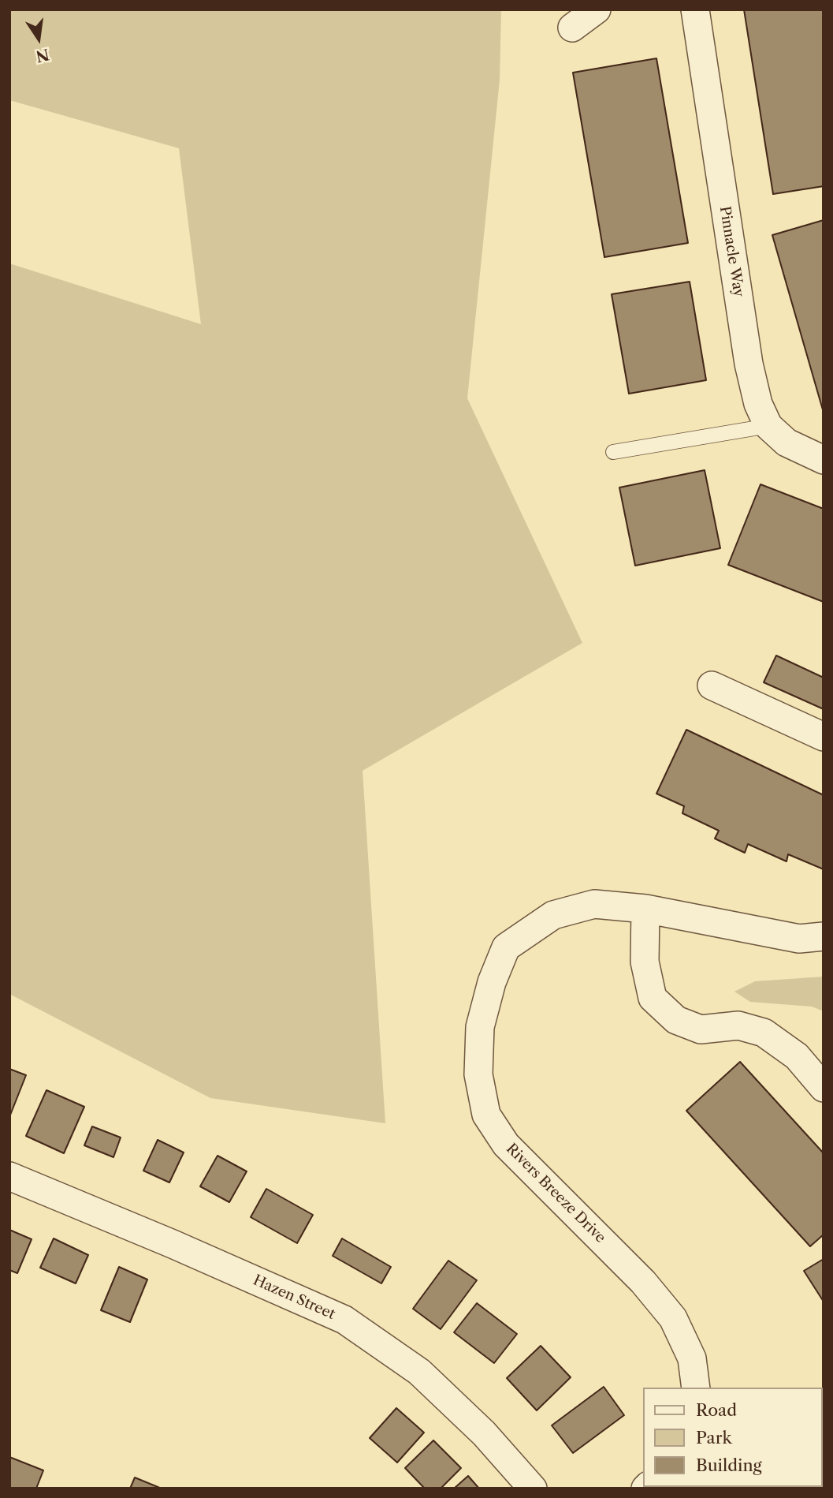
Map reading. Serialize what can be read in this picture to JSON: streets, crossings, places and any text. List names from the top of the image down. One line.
{"streets":{"street":["Pinnacle Way","Rivers Breeze Drive","Hazen Street"]},"legend":["Road","Park","Building"],"north":"bottom"}
